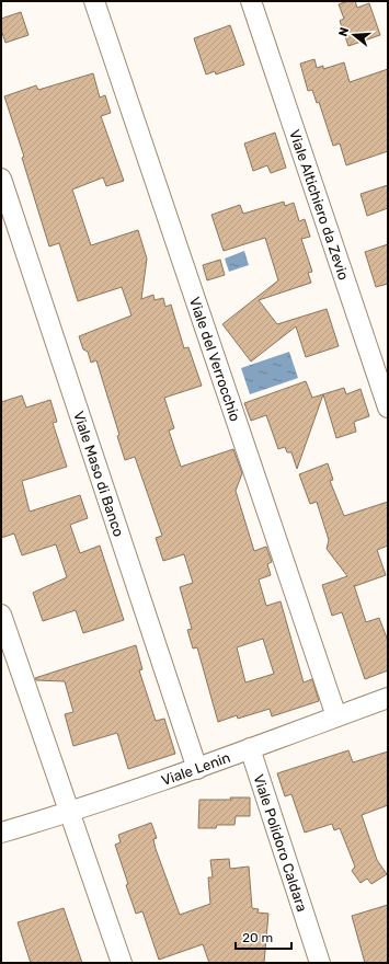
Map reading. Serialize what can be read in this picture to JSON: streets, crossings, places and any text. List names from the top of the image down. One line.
{"streets":{"street":["Viale Altichiero da Zevio","Viale del Verrocchio","Viale Maso di Banco","Viale Lenin","Viale Polidoro Caldara"]},"crossings":[["Viale del Verrocchio","Viale Lenin"],["Viale Maso di Banco","Viale Lenin"],["Viale Lenin","Viale Polidoro Caldara"]],"scale_bar":"20 m","north":"left"}
